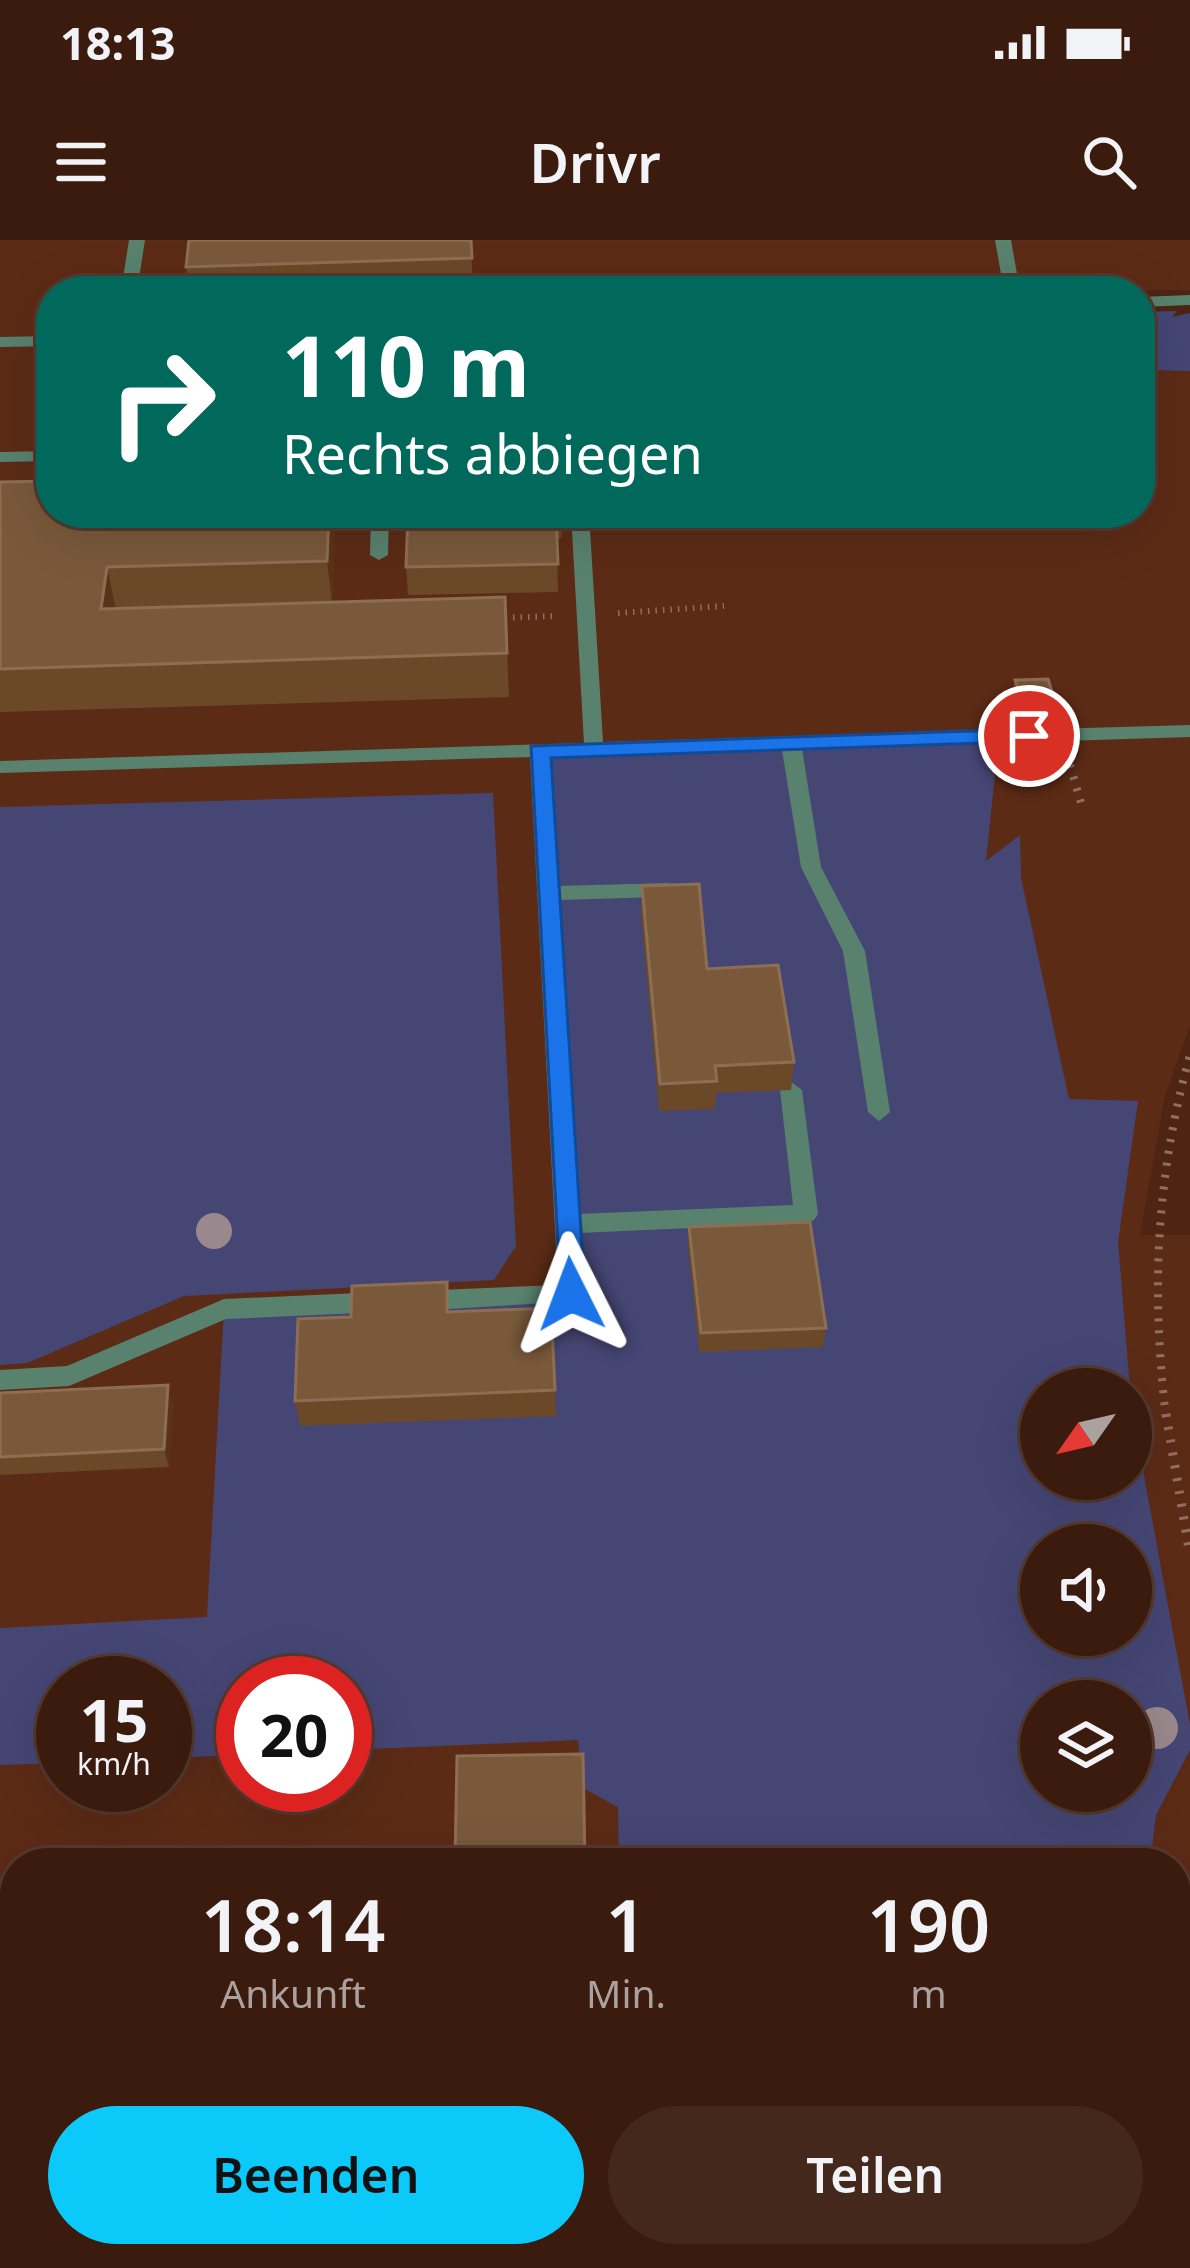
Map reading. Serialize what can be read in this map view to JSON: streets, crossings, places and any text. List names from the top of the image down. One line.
{"north":"bottom left","page":{"status":"18:13","header":"Drivr","turn":["110 m","Rechts abbiegen"],"speed":"15 km/h","limit":"20","eta":["18:14","Ankunft","1","Min.","190","m"],"buttons":["Beenden","Teilen"]}}
